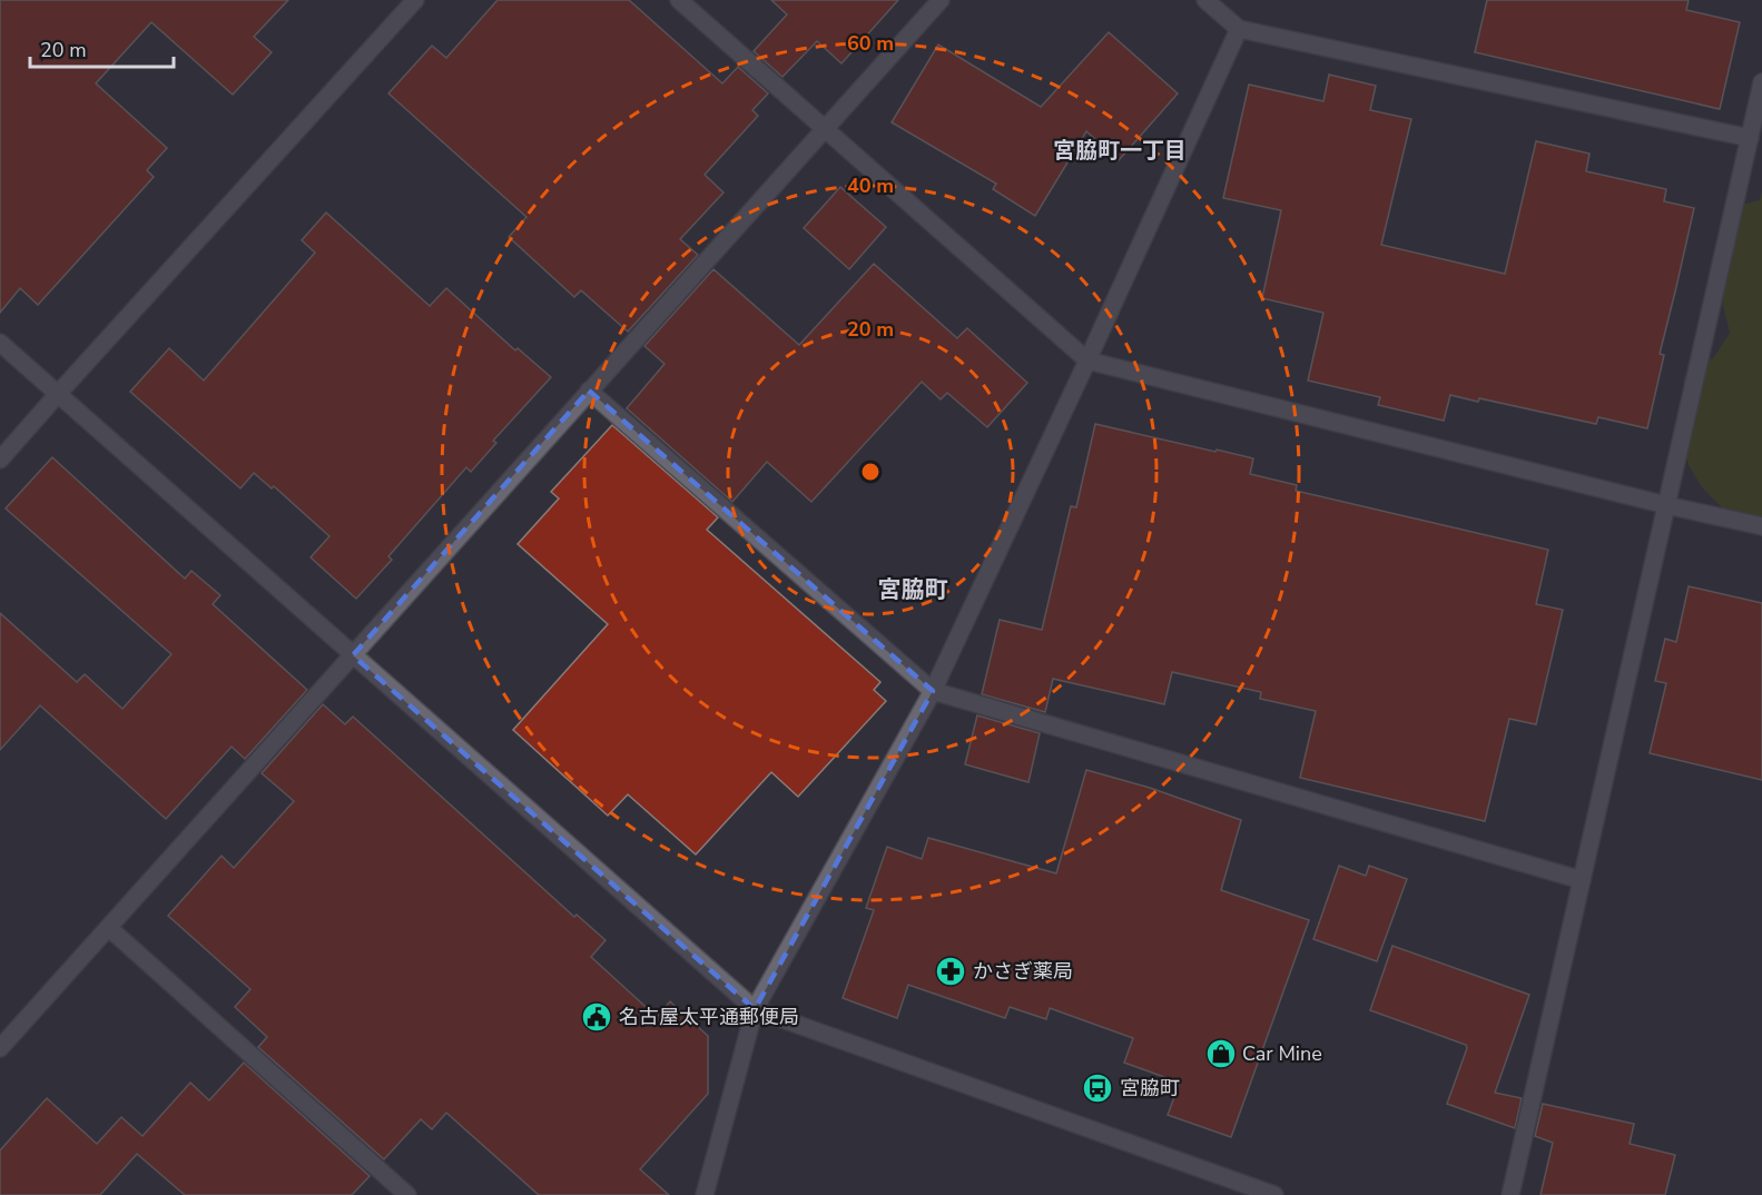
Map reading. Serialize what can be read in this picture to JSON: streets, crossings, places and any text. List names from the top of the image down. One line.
{"districts":["宮脇町一丁目","宮脇町"],"places":{"pharmacy":["かさぎ薬局"],"public building":["名古屋太平通郵便局"],"shop":["Car Mine"],"bus stop":["宮脇町"]},"scale_bar":"20 m","rings":["60 m","40 m","20 m"]}
